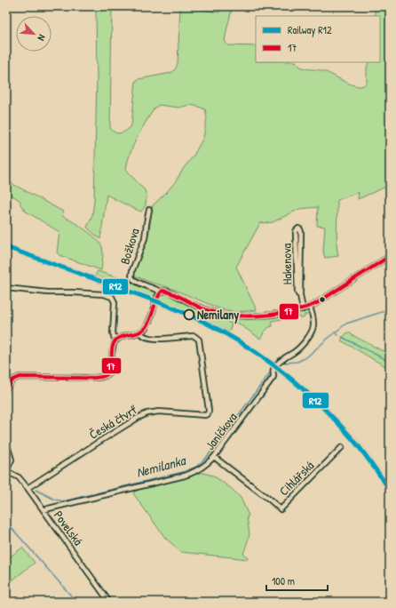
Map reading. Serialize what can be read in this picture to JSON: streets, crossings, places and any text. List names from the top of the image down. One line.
{"streets":{"street":["Božkova","Hakenova","Česká čtvrť","Janíčkova","Cihlářská","Povelská"]},"crossings":[["Česká čtvrť","Povelská"],["Janíčkova","Cihlářská"],["Janíčkova","Povelská"]],"water":["Nemilanka"],"places":["Nemilany"],"lines":["rail line R12","transit line 17"],"legend":["Railway R12","17"],"scale_bar":"100 m","north":"bottom right"}
